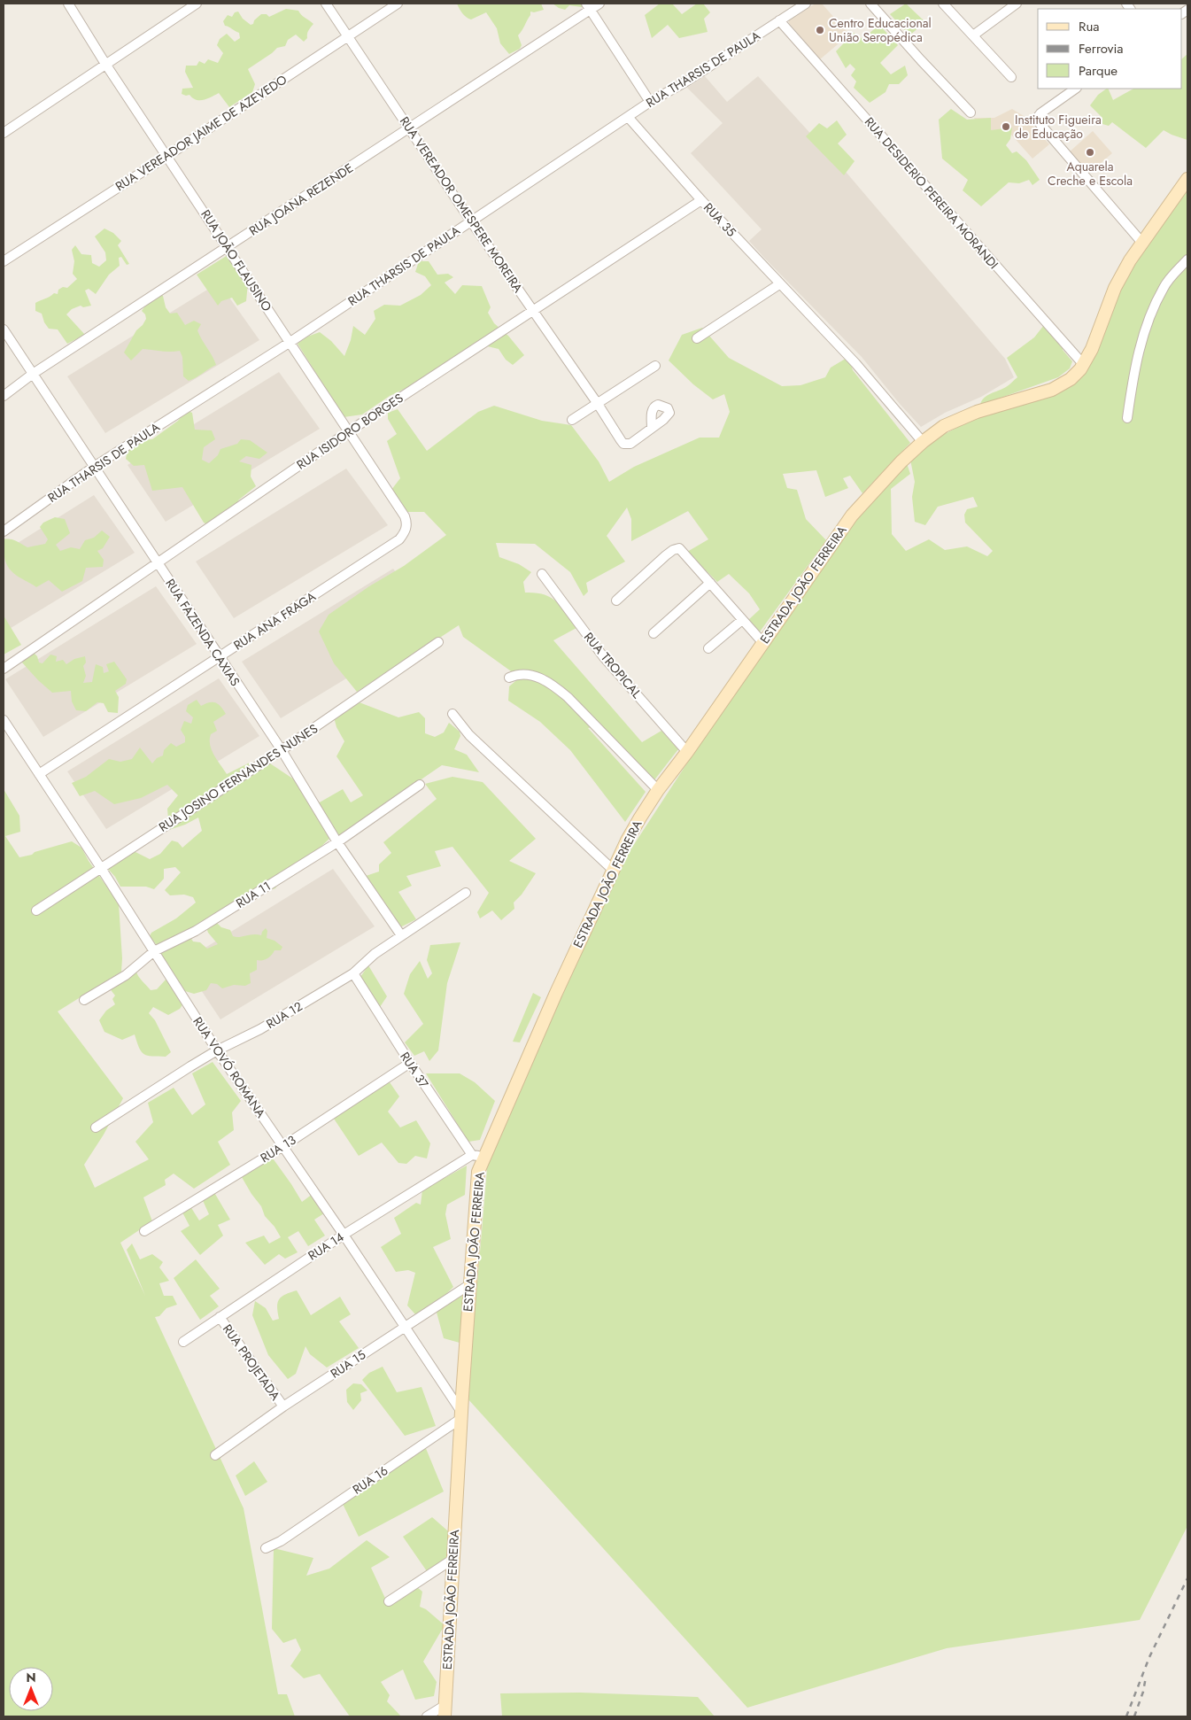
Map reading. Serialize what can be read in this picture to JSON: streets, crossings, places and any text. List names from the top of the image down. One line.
{"streets":{"street":["RUA THARSIS DE PAULA","RUA VEREADOR JAIME DE AZEVEDO","RUA DESIDERIO PEREIRA MORANDI","RUA JOANA REZENDE","RUA VEREADOR OMESPERE MOREIRA","RUA 35","RUA JOÃO FLAUSINO","RUA ISIDORO BORGES","ESTRADA JOÃO FERREIRA","RUA ANA FRAGA","RUA FAZENDA CAXIAS","RUA TROPICAL","RUA JOSINO FERNANDES NUNES","RUA 11","RUA 12","RUA VOVÓ ROMANA","RUA 37","RUA 13","RUA 14","RUA PROJETADA","RUA 15","RUA 16"]},"crossings":[["RUA THARSIS DE PAULA","RUA DESIDERIO PEREIRA MORANDI"],["RUA THARSIS DE PAULA","RUA VEREADOR OMESPERE MOREIRA"],["RUA THARSIS DE PAULA","RUA 35"],["RUA THARSIS DE PAULA","RUA JOÃO FLAUSINO"],["RUA THARSIS DE PAULA","RUA FAZENDA CAXIAS"],["RUA VEREADOR JAIME DE AZEVEDO","RUA VEREADOR OMESPERE MOREIRA"],["RUA VEREADOR JAIME DE AZEVEDO","RUA JOÃO FLAUSINO"],["RUA DESIDERIO PEREIRA MORANDI","ESTRADA JOÃO FERREIRA"],["RUA JOANA REZENDE","RUA VEREADOR OMESPERE MOREIRA"],["RUA JOANA REZENDE","RUA JOÃO FLAUSINO"],["RUA JOANA REZENDE","RUA FAZENDA CAXIAS"],["RUA VEREADOR OMESPERE MOREIRA","RUA ISIDORO BORGES"],["RUA 35","RUA ISIDORO BORGES"],["RUA 35","ESTRADA JOÃO FERREIRA"],["RUA JOÃO FLAUSINO","RUA ISIDORO BORGES"],["RUA JOÃO FLAUSINO","RUA ANA FRAGA"],["RUA ISIDORO BORGES","RUA FAZENDA CAXIAS"],["ESTRADA JOÃO FERREIRA","RUA TROPICAL"],["ESTRADA JOÃO FERREIRA","RUA VOVÓ ROMANA"],["ESTRADA JOÃO FERREIRA","RUA 37"],["ESTRADA JOÃO FERREIRA","RUA 14"],["ESTRADA JOÃO FERREIRA","RUA 15"],["ESTRADA JOÃO FERREIRA","RUA 16"],["RUA ANA FRAGA","RUA FAZENDA CAXIAS"],["RUA ANA FRAGA","RUA VOVÓ ROMANA"],["RUA FAZENDA CAXIAS","RUA JOSINO FERNANDES NUNES"],["RUA FAZENDA CAXIAS","RUA 11"],["RUA FAZENDA CAXIAS","RUA 12"],["RUA JOSINO FERNANDES NUNES","RUA VOVÓ ROMANA"],["RUA 11","RUA VOVÓ ROMANA"],["RUA 12","RUA VOVÓ ROMANA"],["RUA 12","RUA 37"],["RUA VOVÓ ROMANA","RUA 13"],["RUA VOVÓ ROMANA","RUA 14"],["RUA VOVÓ ROMANA","RUA 15"],["RUA VOVÓ ROMANA","RUA 16"],["RUA 37","RUA 13"],["RUA 37","RUA 14"],["RUA 14","RUA PROJETADA"],["RUA PROJETADA","RUA 15"]],"places":["Centro Educacional União Seropédica","Instituto Figueira de Educação","Aquarela Creche e Escola"],"legend":["Rua","Ferrovia","Parque"],"north":"top"}
